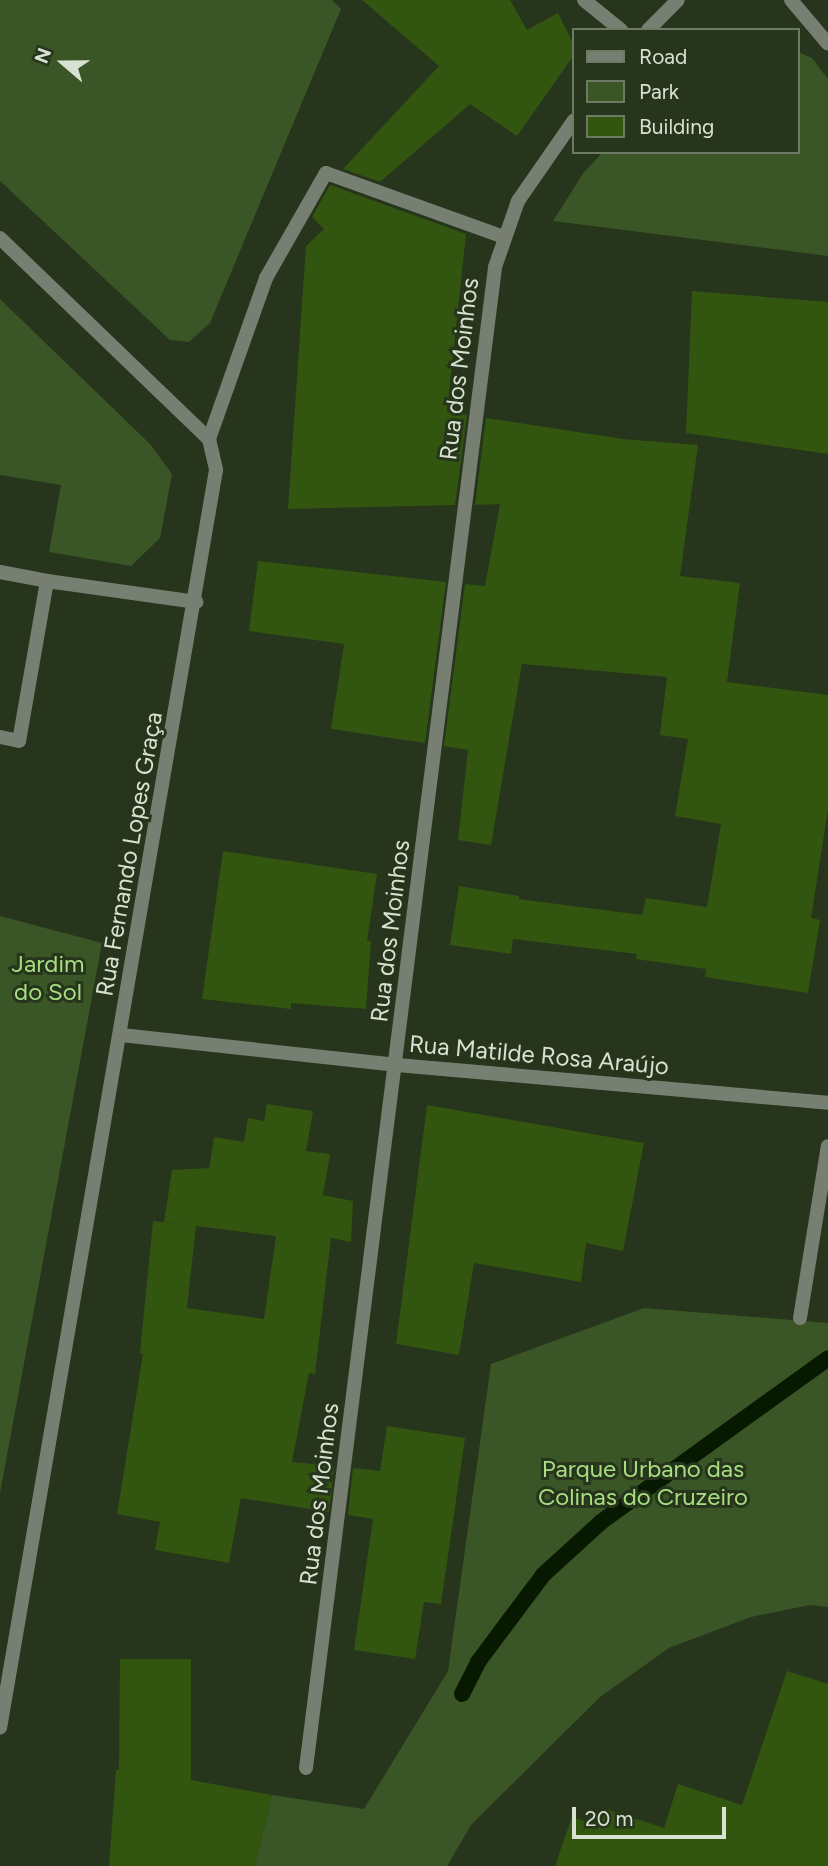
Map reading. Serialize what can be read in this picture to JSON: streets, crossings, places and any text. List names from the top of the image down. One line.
{"streets":{"street":["Rua dos Moinhos","Rua Fernando Lopes Graça","Rua Matilde Rosa Araújo"]},"crossings":[["Rua dos Moinhos","Rua Matilde Rosa Araújo"],["Rua Fernando Lopes Graça","Rua Matilde Rosa Araújo"]],"parks":["Jardim do Sol","Parque Urbano das Colinas do Cruzeiro"],"legend":["Road","Park","Building"],"scale_bar":"20 m","north":"left"}
